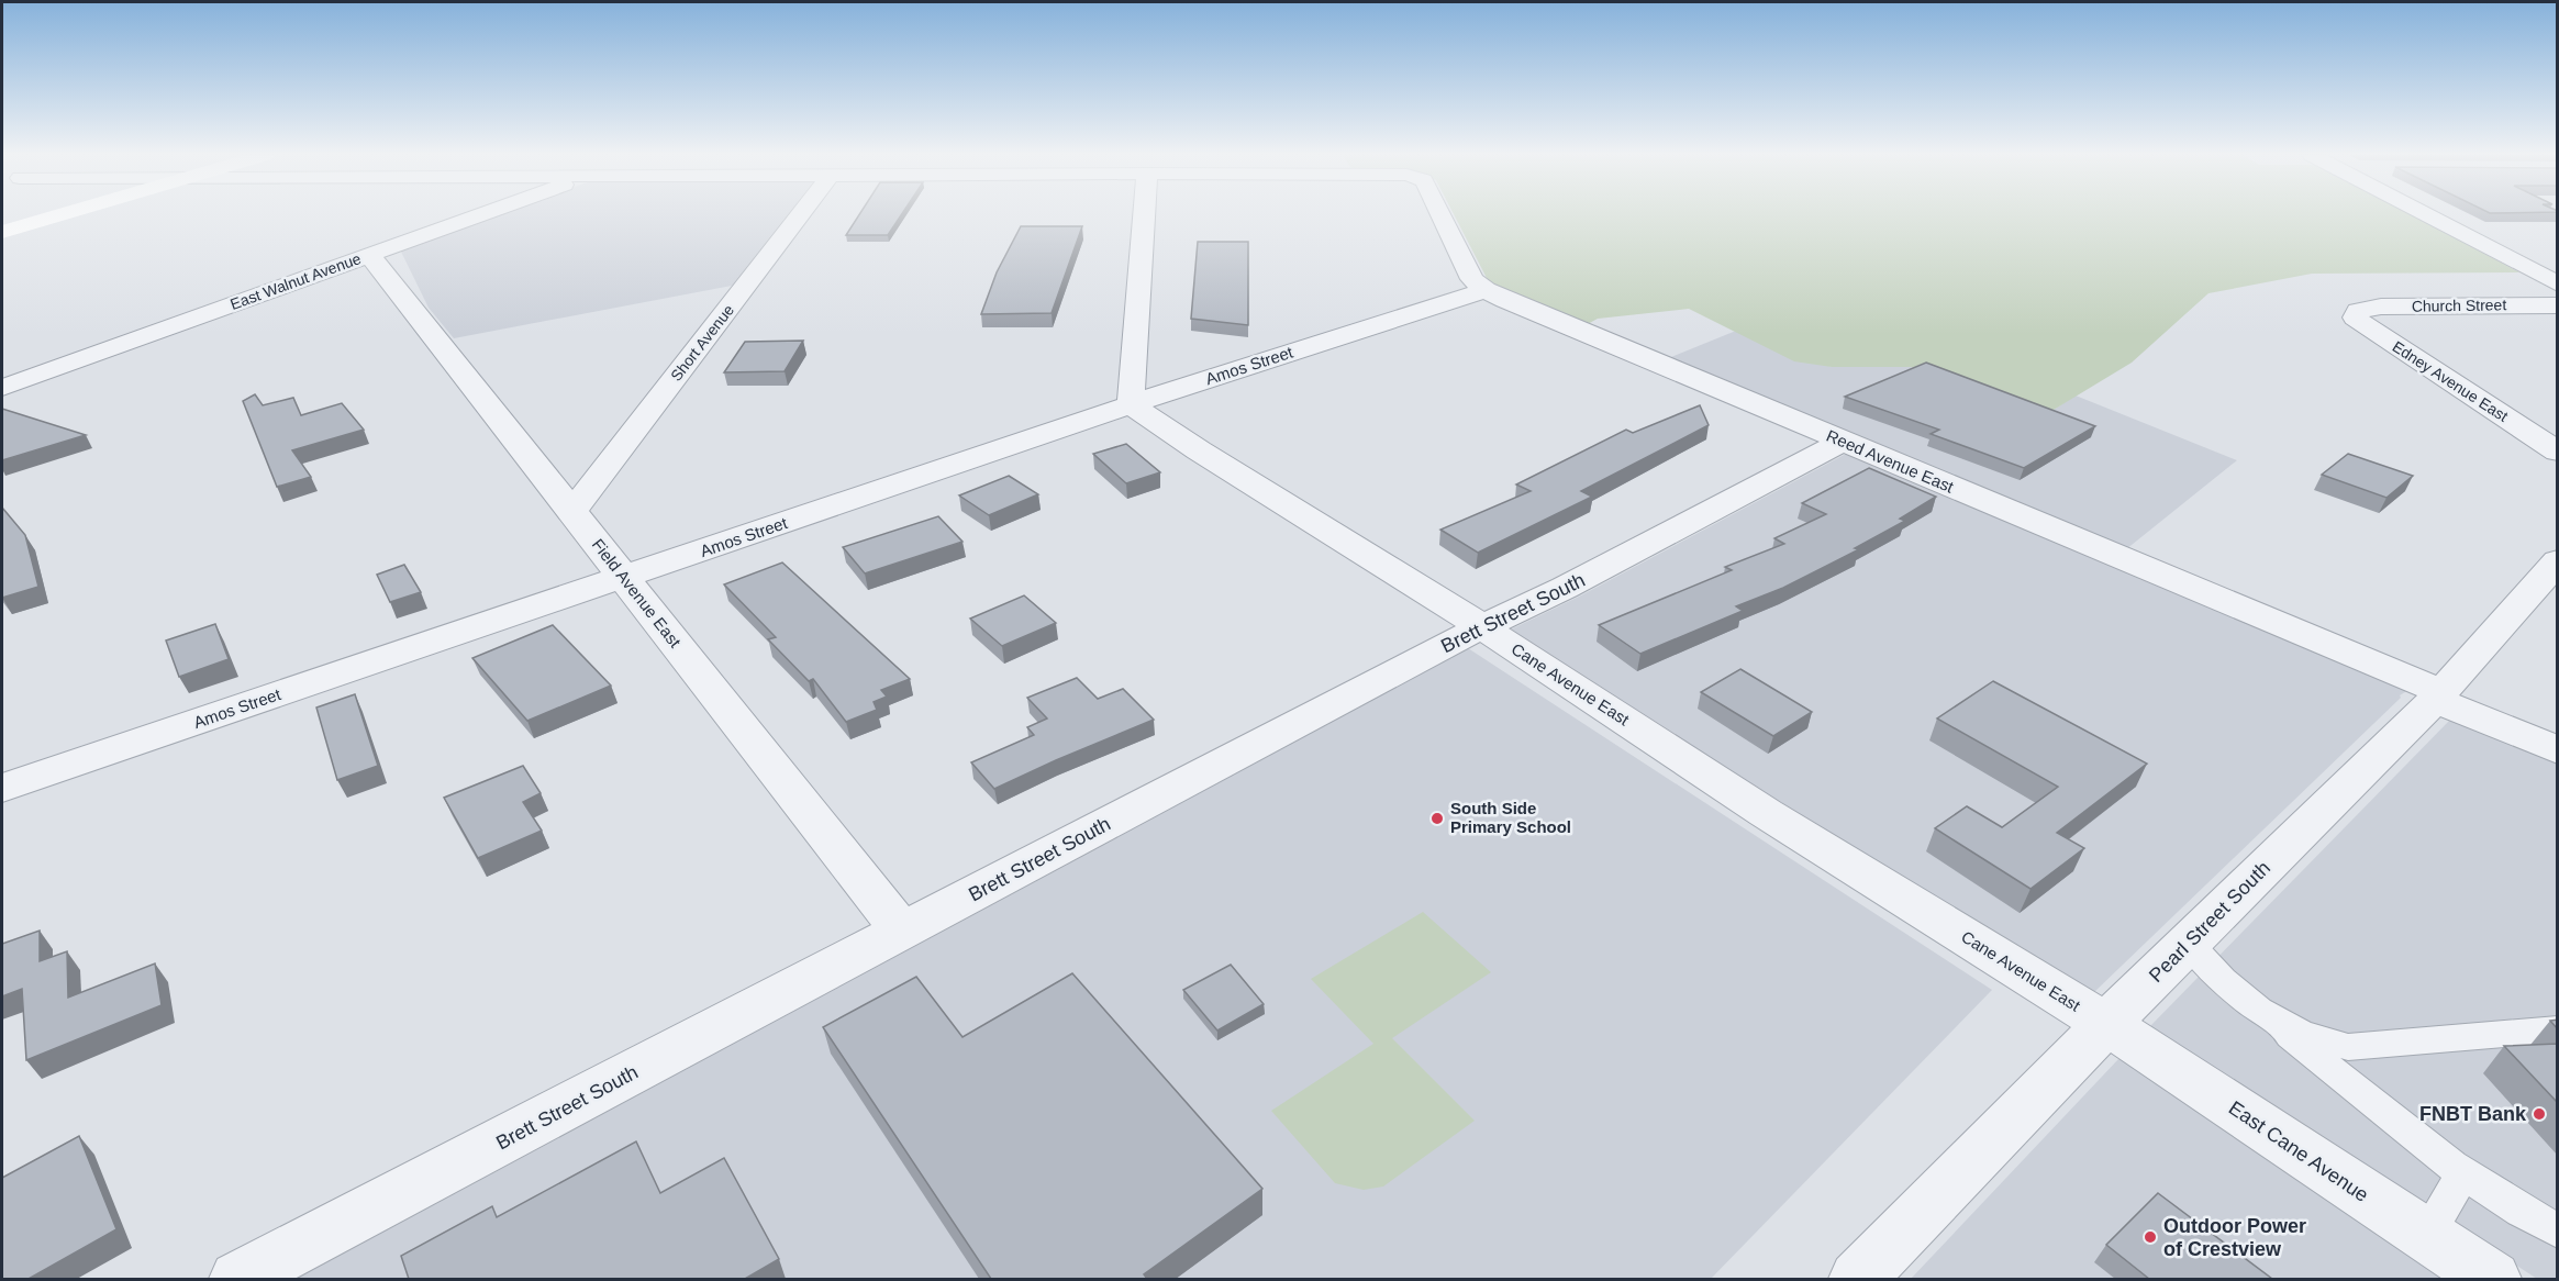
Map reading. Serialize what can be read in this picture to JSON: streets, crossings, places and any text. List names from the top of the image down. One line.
{"streets":{"street":["East Walnut Avenue","Church Street","Short Avenue","Amos Street","Edney Avenue East","Reed Avenue East","Field Avenue East","Brett Street South","Cane Avenue East","Pearl Street South","East Cane Avenue"]},"crossings":[["East Walnut Avenue","Field Avenue East"],["Church Street","Edney Avenue East"],["Short Avenue","Field Avenue East"],["Amos Street","Reed Avenue East"],["Amos Street","Field Avenue East"],["Amos Street","Cane Avenue East"],["Reed Avenue East","Brett Street South"],["Reed Avenue East","Pearl Street South"],["Field Avenue East","Brett Street South"],["Brett Street South","Cane Avenue East"],["Cane Avenue East","Pearl Street South"],["Cane Avenue East","East Cane Avenue"],["Pearl Street South","East Cane Avenue"]],"places":["South Side Primary School","FNBT Bank","Outdoor Power of Crestview"]}
